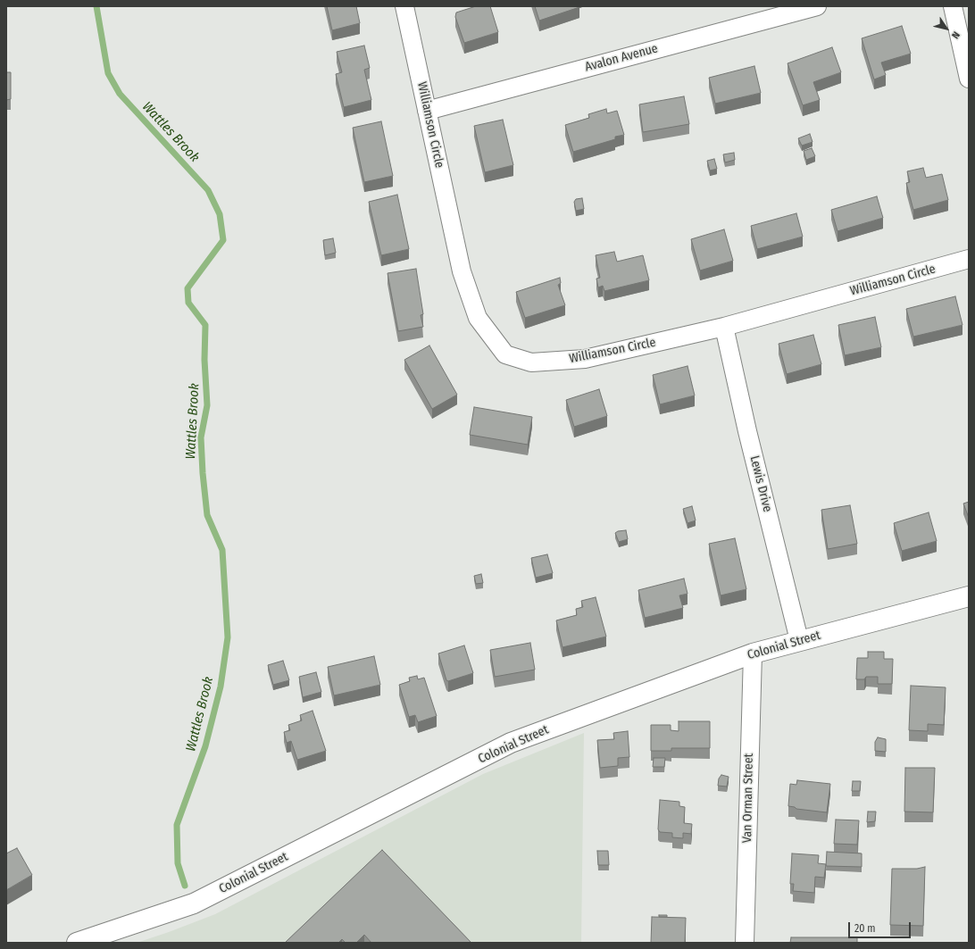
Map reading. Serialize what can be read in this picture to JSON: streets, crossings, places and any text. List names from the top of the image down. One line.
{"streets":{"street":["Avalon Avenue","Williamson Circle","Lewis Drive","Colonial Street","Van Orman Street"]},"crossings":[["Avalon Avenue","Williamson Circle"],["Williamson Circle","Lewis Drive"],["Lewis Drive","Colonial Street"],["Colonial Street","Van Orman Street"]],"water":["Wattles Brook"],"scale_bar":"20 m","north":"bottom right"}
